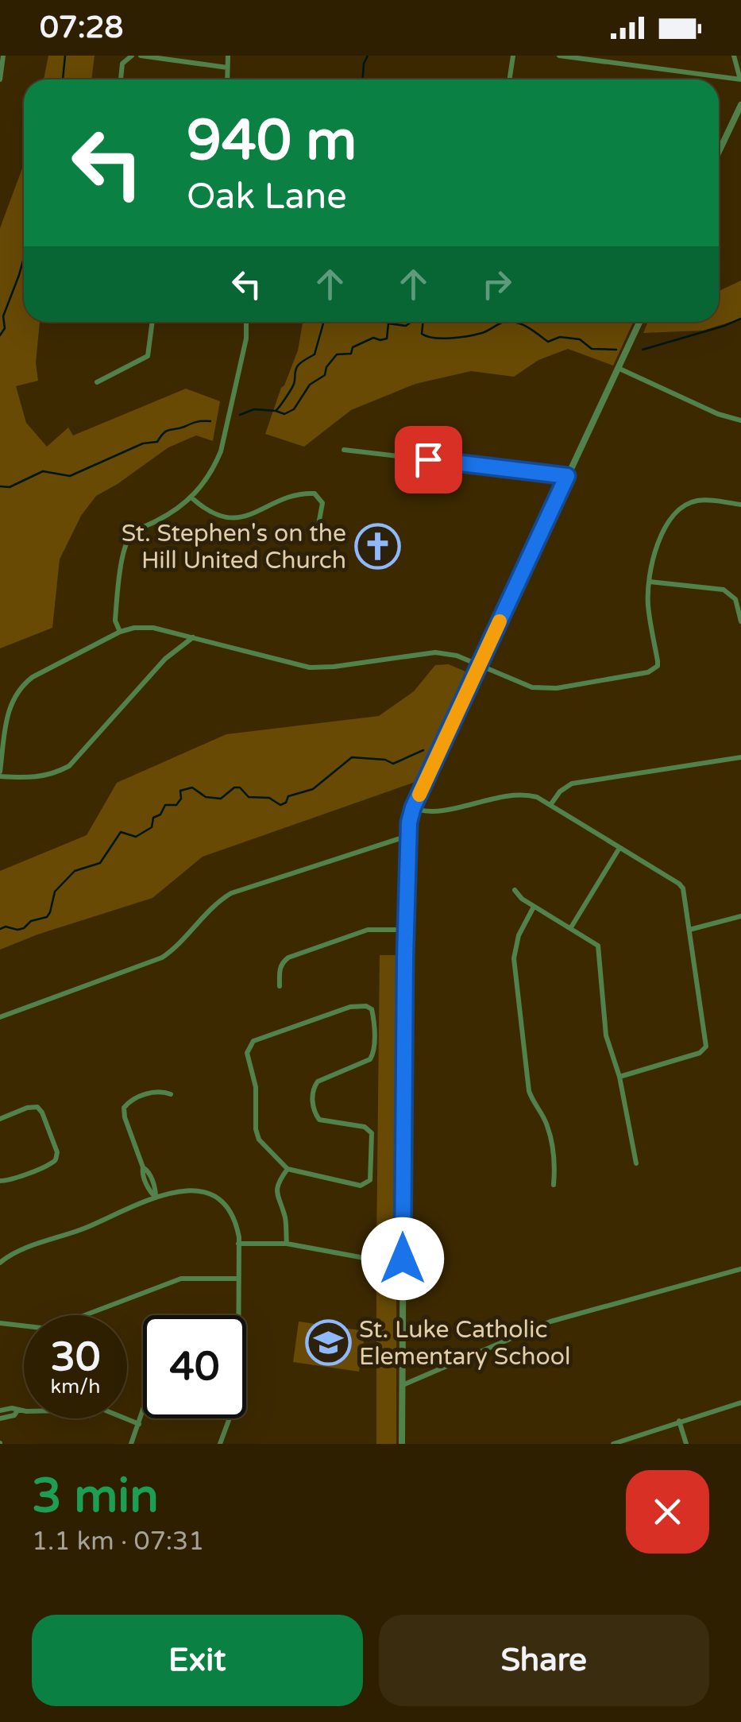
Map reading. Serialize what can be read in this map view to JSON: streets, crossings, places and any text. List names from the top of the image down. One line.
{"places":{"church":["St. Stephen's on the Hill United Church"],"school or university":["St. Luke Catholic Elementary School"]},"page":{"status":"07:28","turn":["940 m","Oak Lane"],"speed":"30 km/h","limit":"40","heading":["3 min","1.1 km · 07:31"],"buttons":["Exit","Share"]}}
